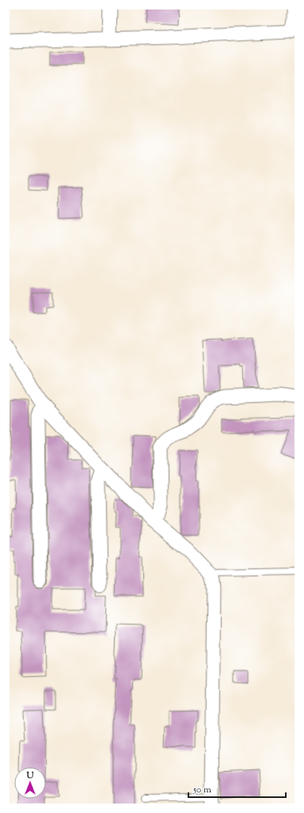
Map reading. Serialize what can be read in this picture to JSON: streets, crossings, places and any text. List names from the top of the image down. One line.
{"scale_bar":"50 m","north":"top"}
